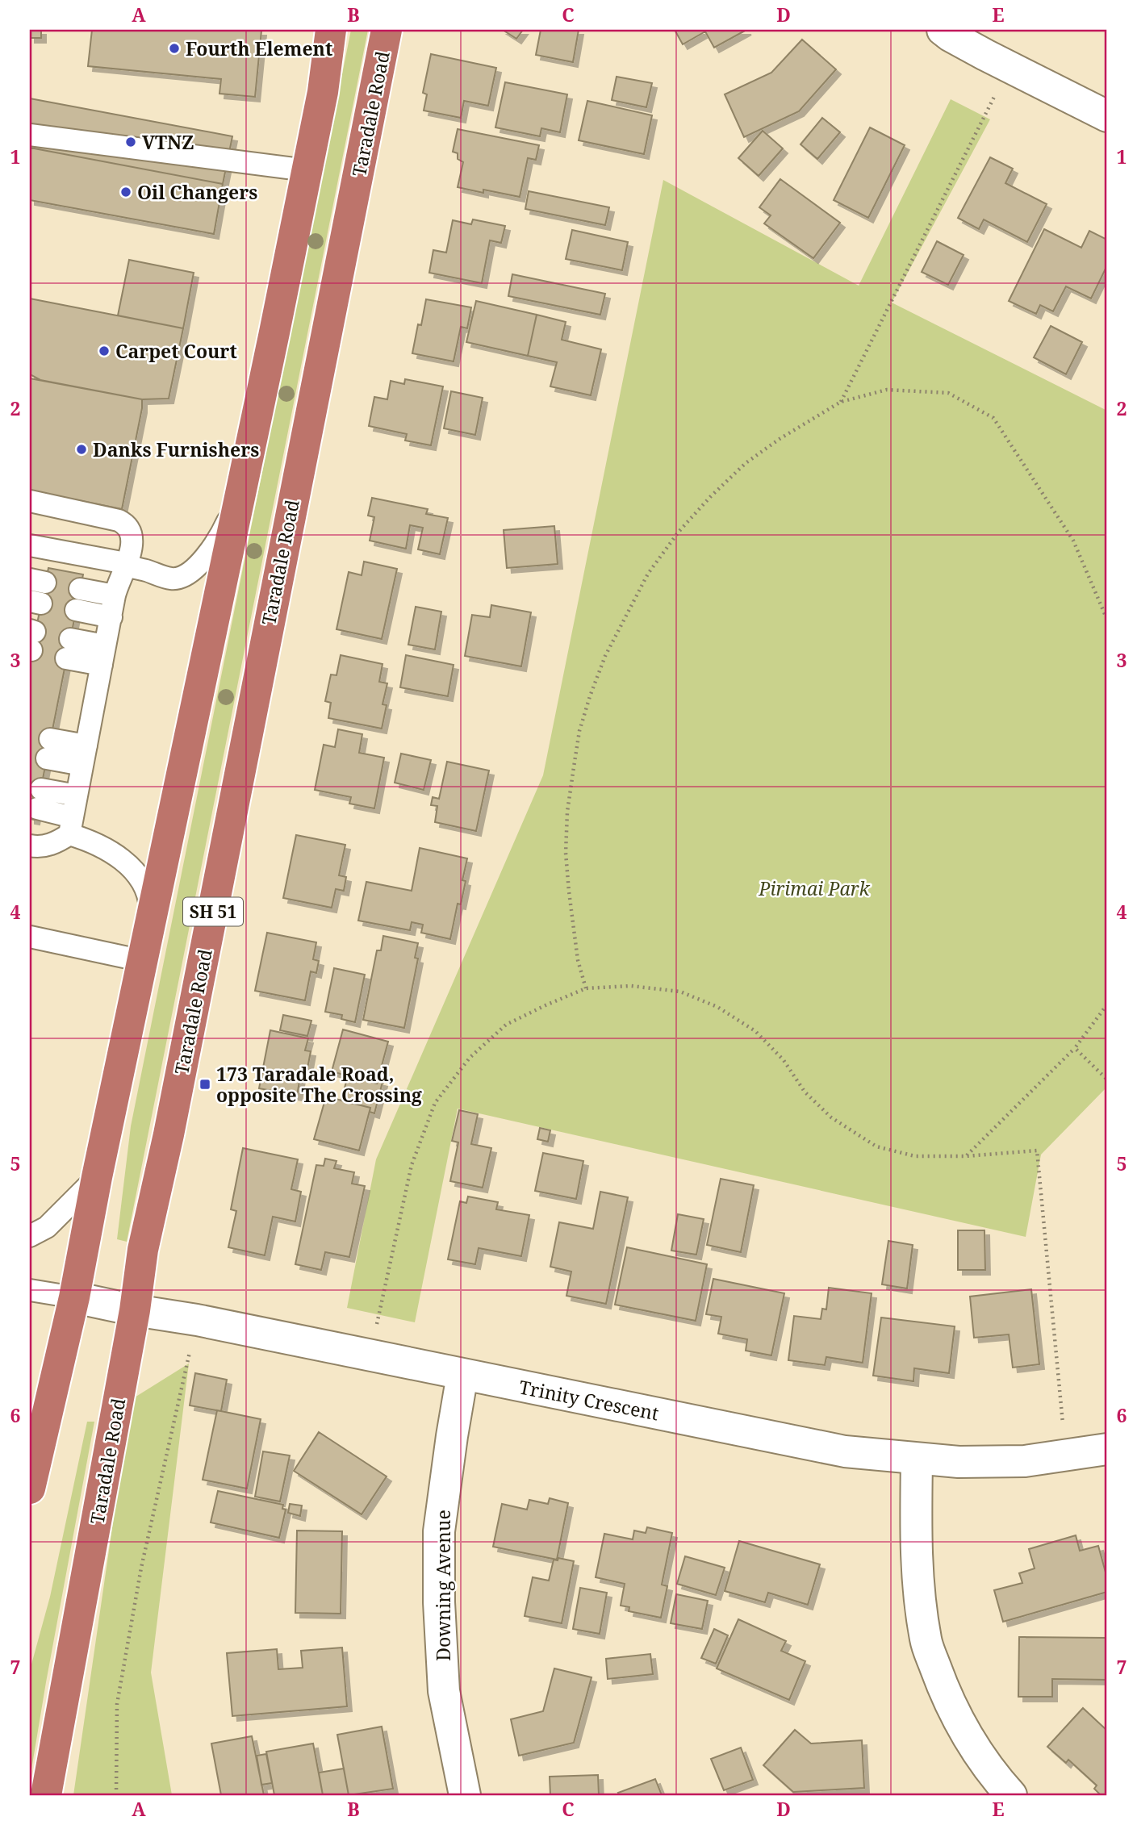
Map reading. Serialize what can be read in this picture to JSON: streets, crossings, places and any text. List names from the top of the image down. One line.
{"streets":{"highway":["Taradale Road","SH 51"],"street":["Trinity Crescent","Downing Avenue"]},"crossings":[["Taradale Road","Trinity Crescent"],["SH 51","Trinity Crescent"],["Trinity Crescent","Downing Avenue"]],"parks":["Pirimai Park"],"places":{"other":["Fourth Element","VTNZ","Oil Changers","Carpet Court","Danks Furnishers"],"transit":["173 Taradale Road, opposite The Crossing"]},"grid":{"columns":["A","B","C","D","E"],"rows":["1","2","3","4","5","6","7"]}}
